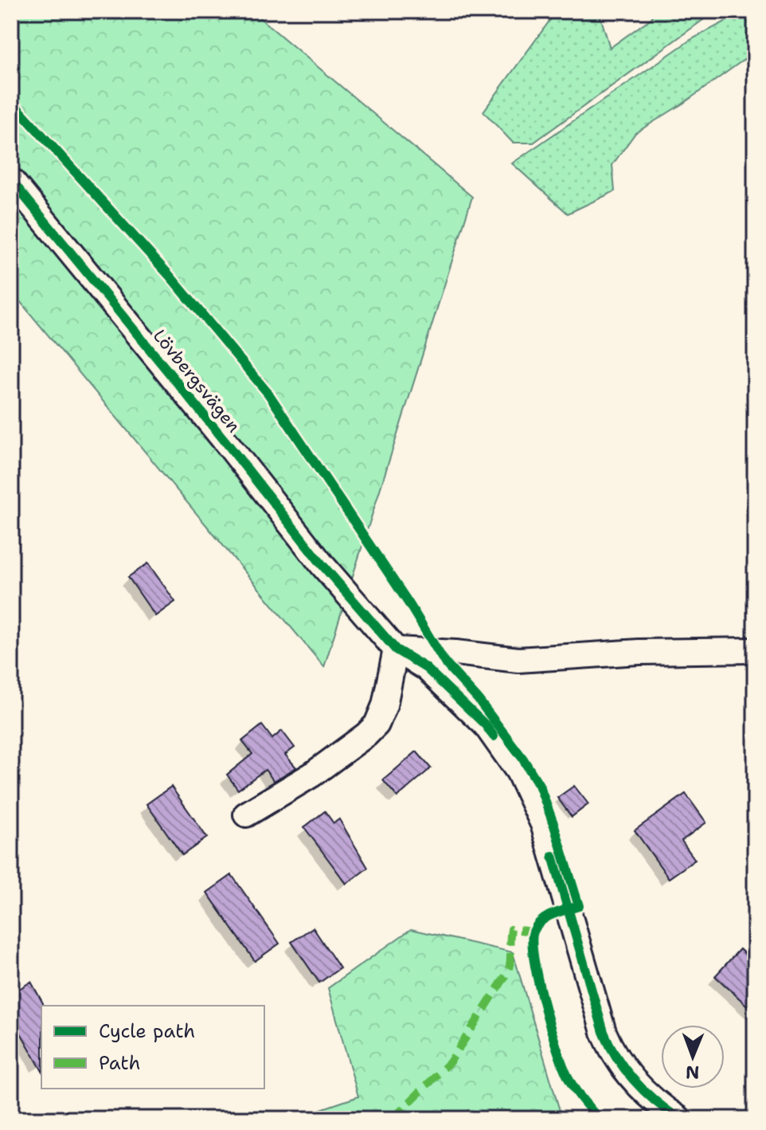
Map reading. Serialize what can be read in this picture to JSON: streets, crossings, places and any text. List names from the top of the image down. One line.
{"streets":{"street":["Lövbergsvägen"]},"legend":["Cycle path","Path"],"north":"bottom"}
